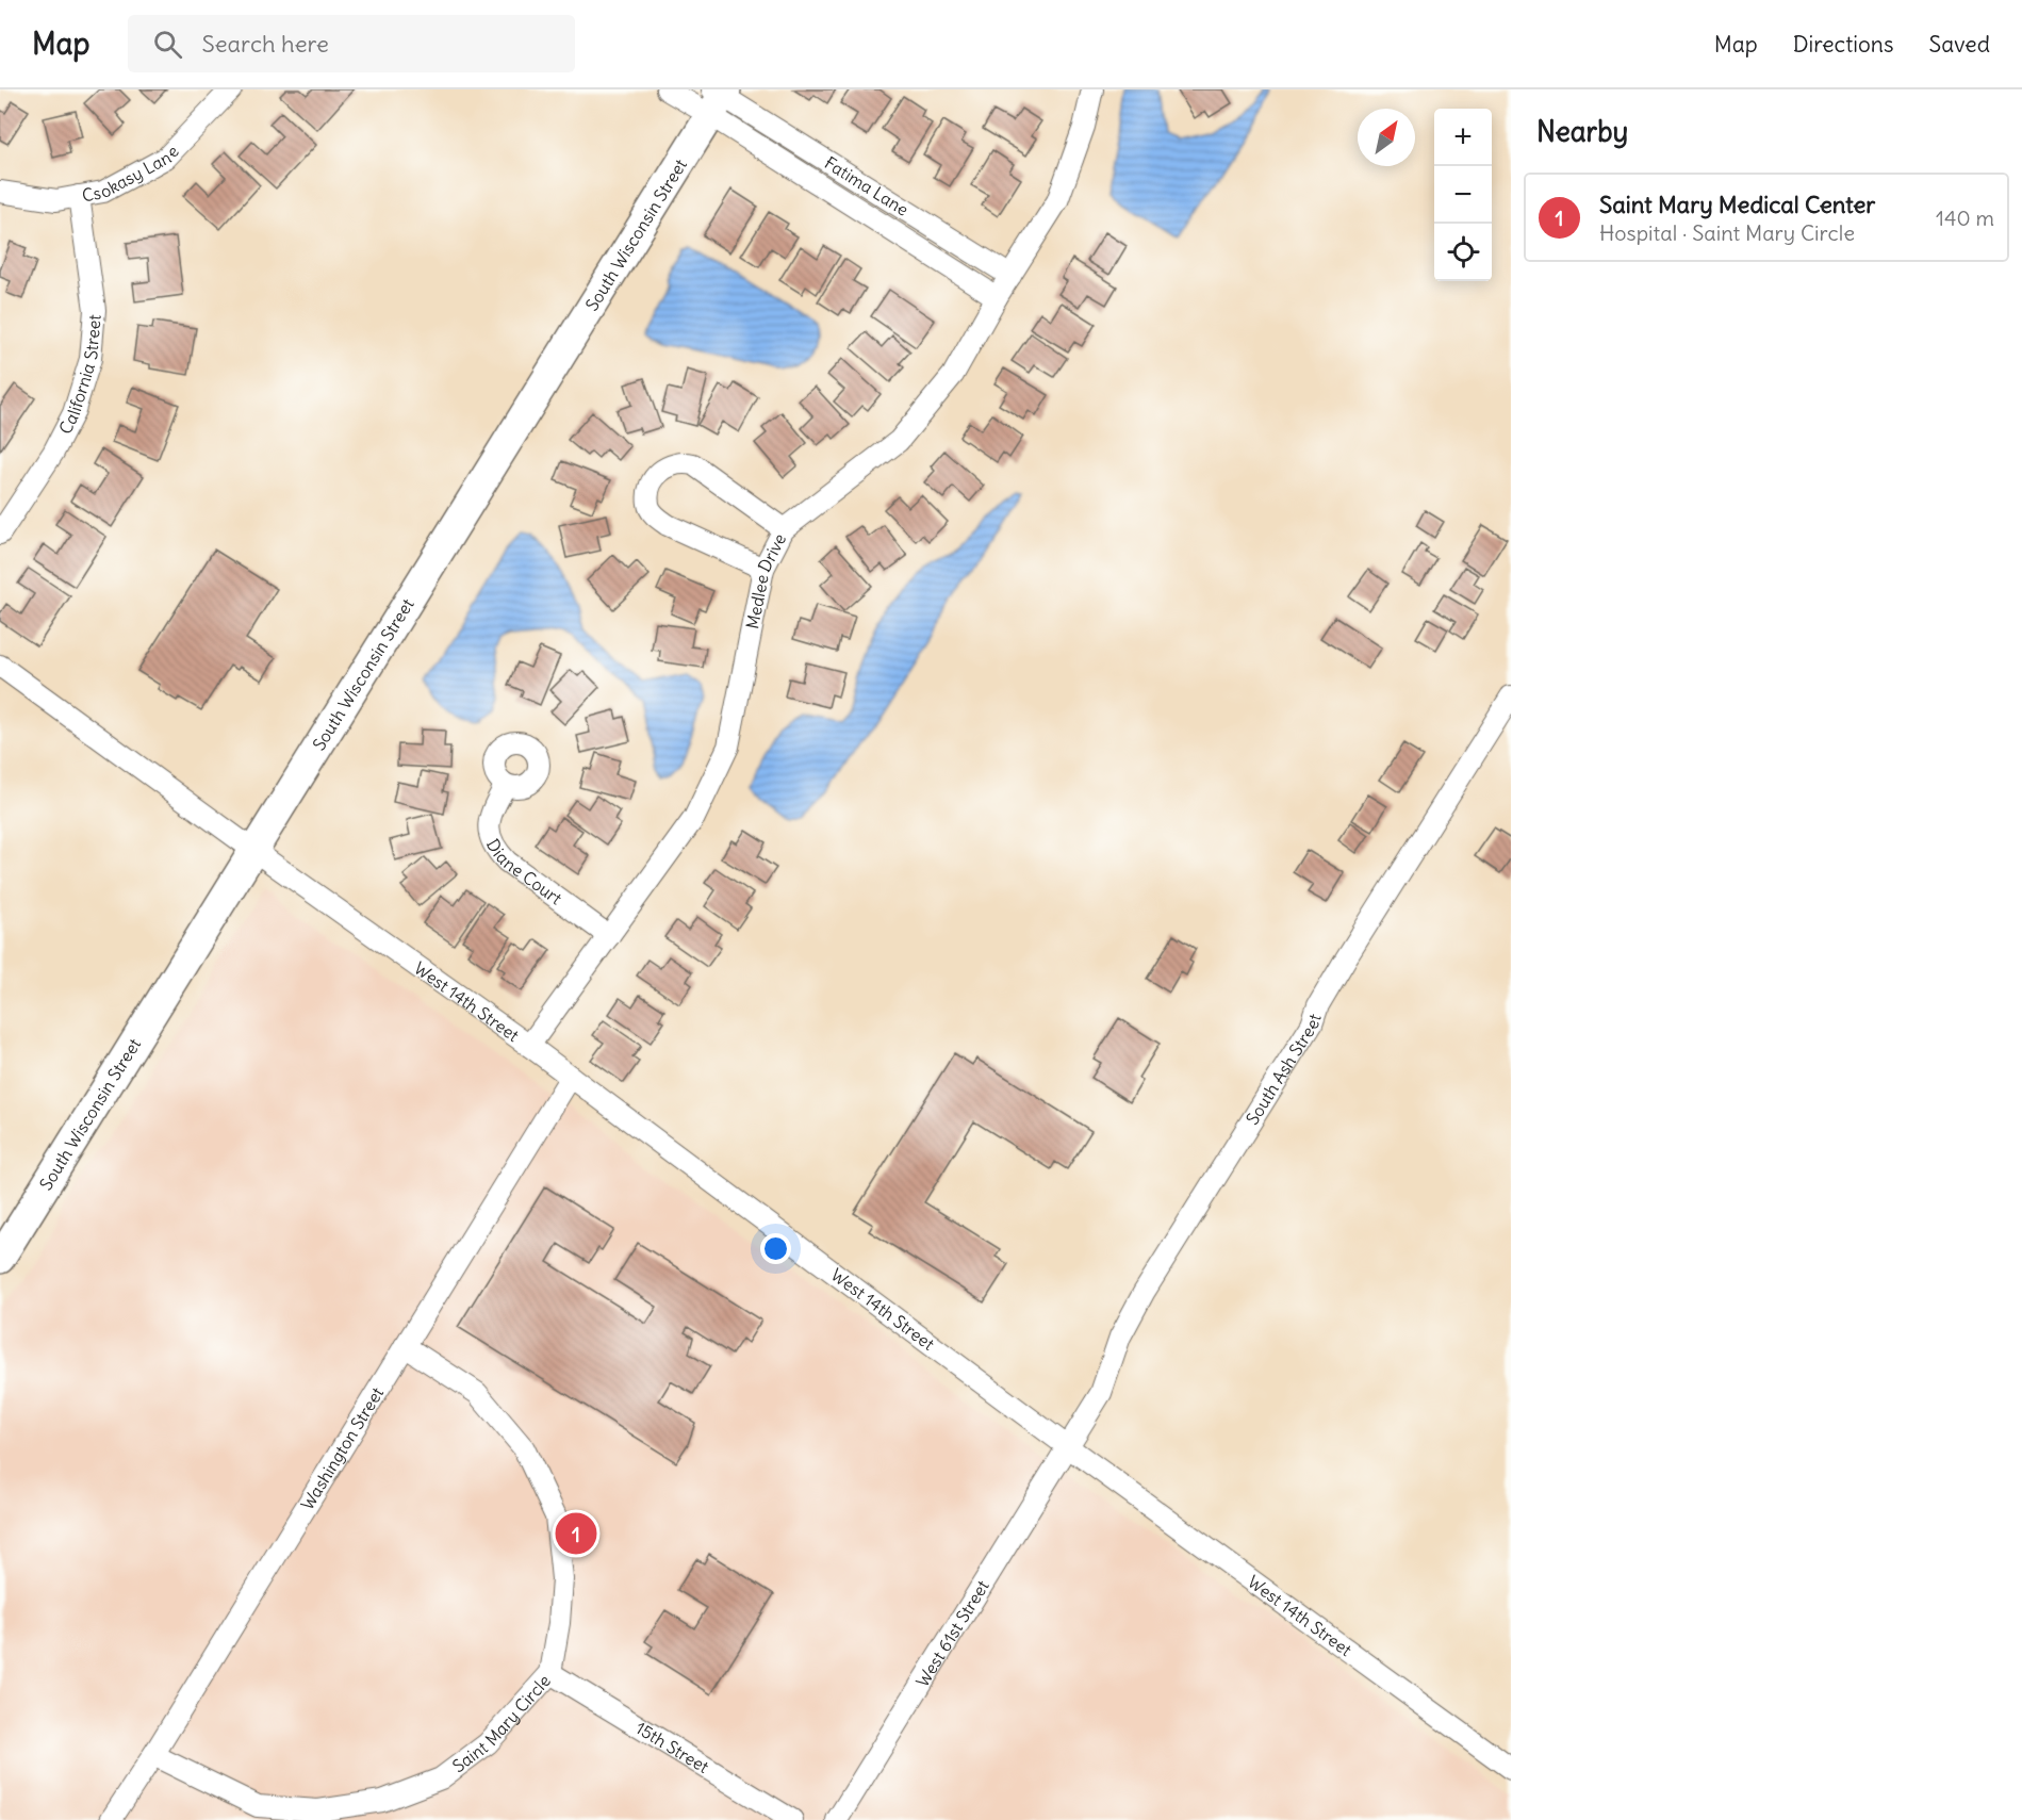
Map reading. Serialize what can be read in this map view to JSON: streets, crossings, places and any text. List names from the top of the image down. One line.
{"streets":{"street":["Csokasy Lane","Fatima Lane","South Wisconsin Street","California Street","Medlee Drive","Diane Court","West 14th Street","South Ash Street","Washington Street","West 61st Street","Saint Mary Circle","15th Street"]},"crossings":[["Csokasy Lane","California Street"],["Fatima Lane","South Wisconsin Street"],["Fatima Lane","Medlee Drive"],["South Wisconsin Street","West 14th Street"],["Medlee Drive","Diane Court"],["Medlee Drive","West 14th Street"],["West 14th Street","South Ash Street"],["West 14th Street","Washington Street"],["West 14th Street","West 61st Street"],["South Ash Street","West 61st Street"],["Washington Street","Saint Mary Circle"],["Saint Mary Circle","15th Street"]],"north":"top right","page":{"header":"Map","search":"Search here","nav":["Map","Directions","Saved"],"heading":"Nearby","map_buttons":["+","−"],"list":[{"mark":"1","name":"Saint Mary Medical Center","note":"Hospital · Saint Mary Circle","value":"140 m"}],"pins":"1"}}
